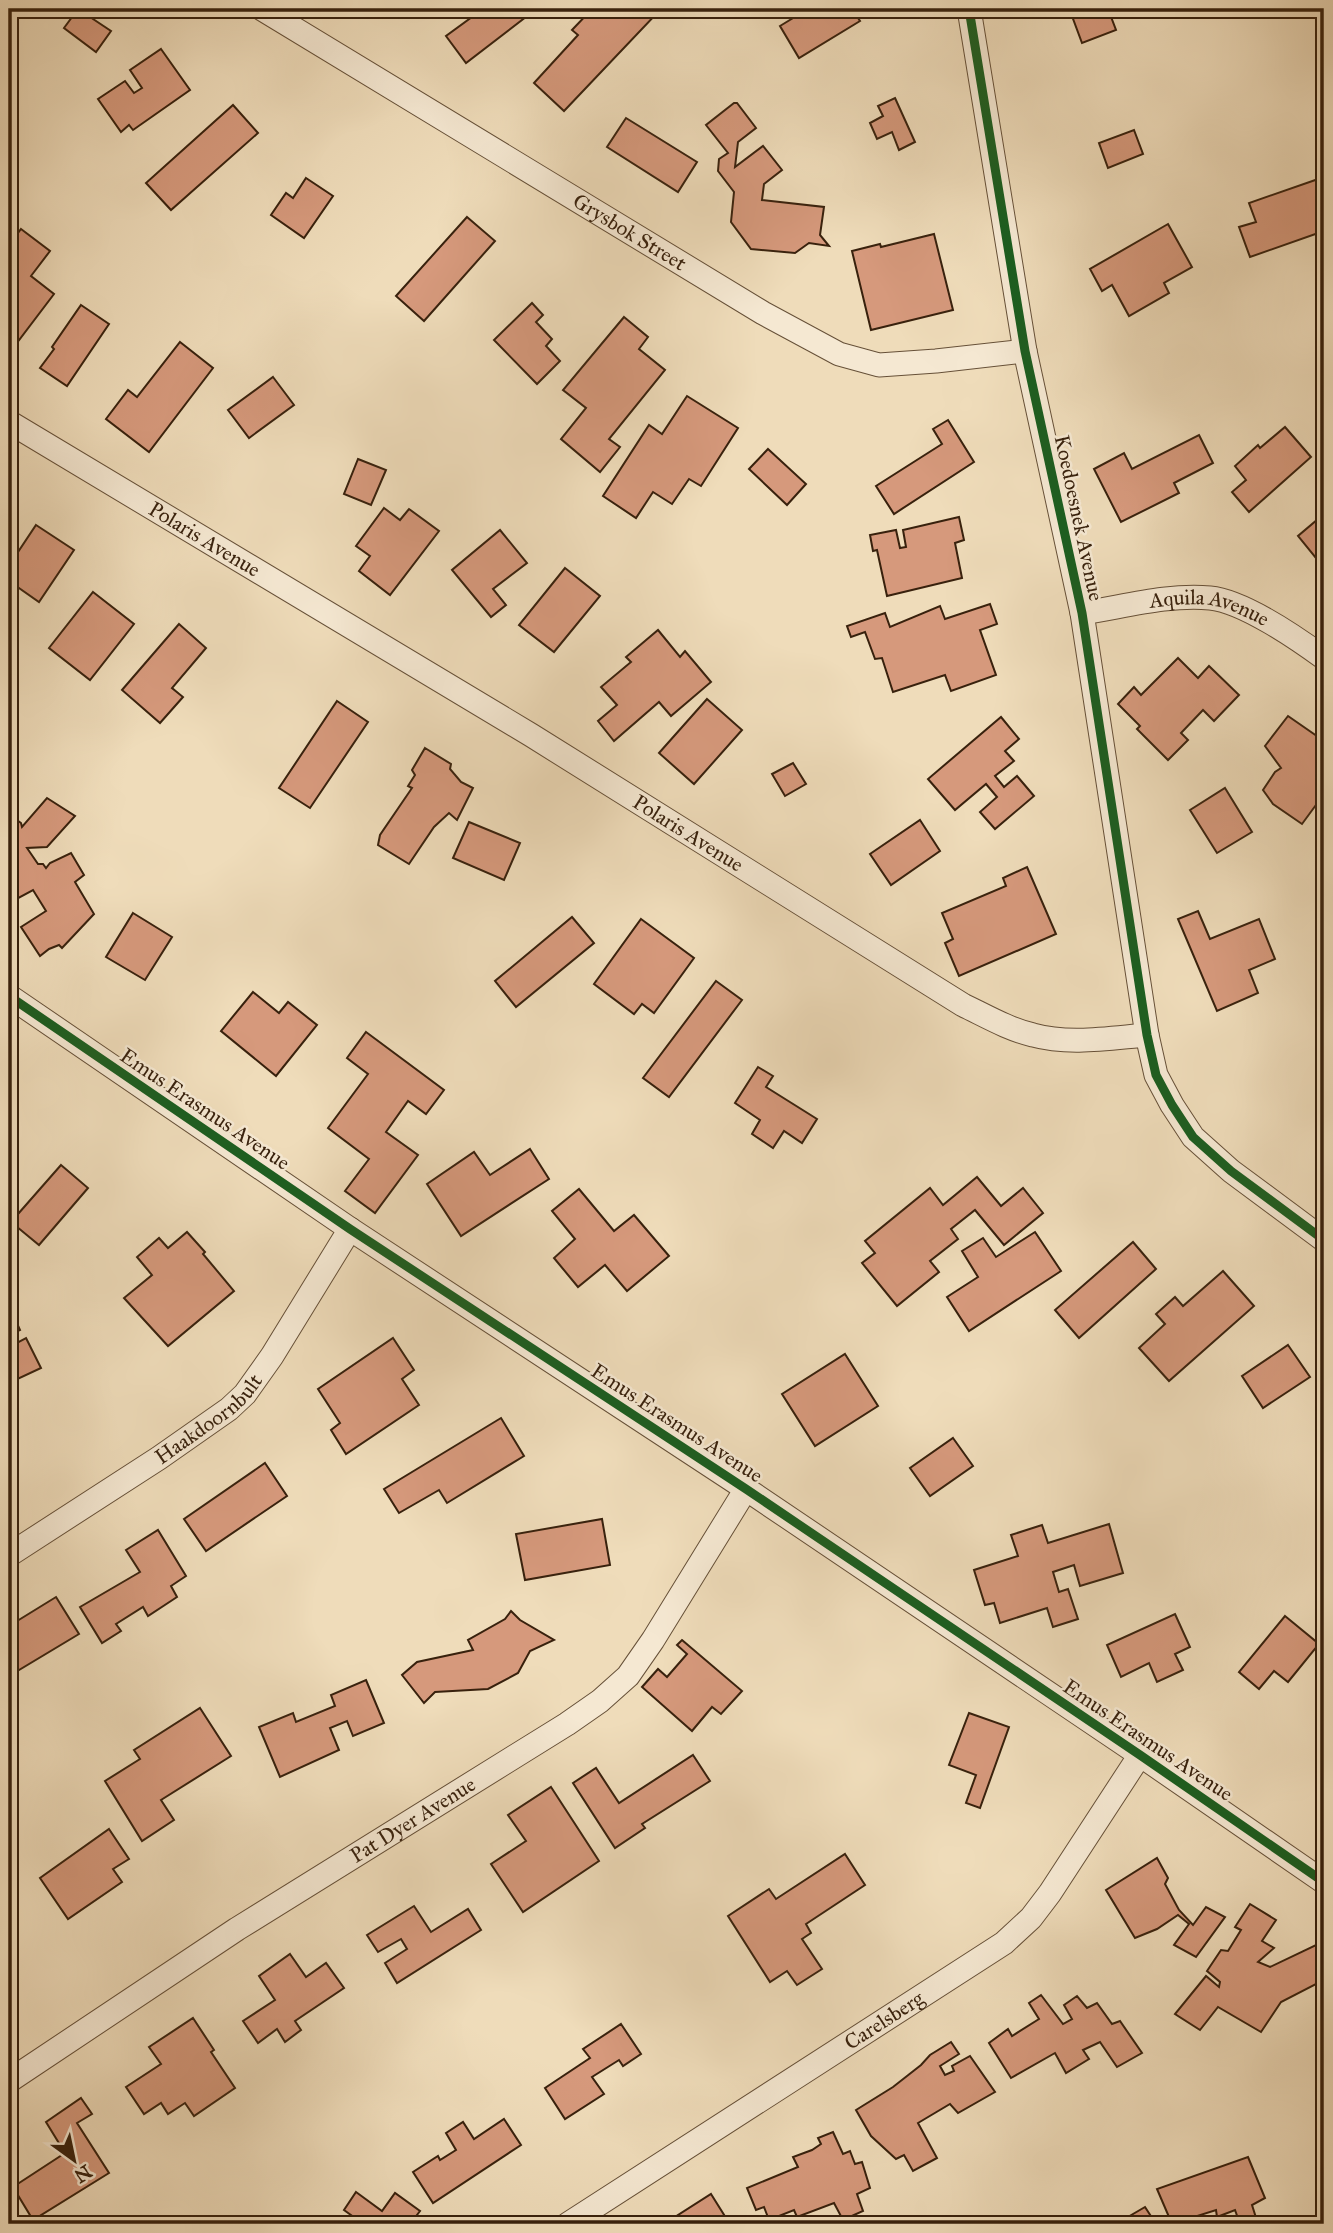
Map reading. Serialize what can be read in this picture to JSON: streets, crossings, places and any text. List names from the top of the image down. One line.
{"streets":{"street":["Grysbok Street","Koedoesnek Avenue","Polaris Avenue","Aquila Avenue","Emus Erasmus Avenue","Haakdoornbult","Pat Dyer Avenue","Carelsberg"]},"crossings":[["Grysbok Street","Koedoesnek Avenue"],["Koedoesnek Avenue","Polaris Avenue"],["Koedoesnek Avenue","Aquila Avenue"],["Emus Erasmus Avenue","Haakdoornbult"],["Emus Erasmus Avenue","Pat Dyer Avenue"],["Emus Erasmus Avenue","Carelsberg"]],"north":"bottom right"}
